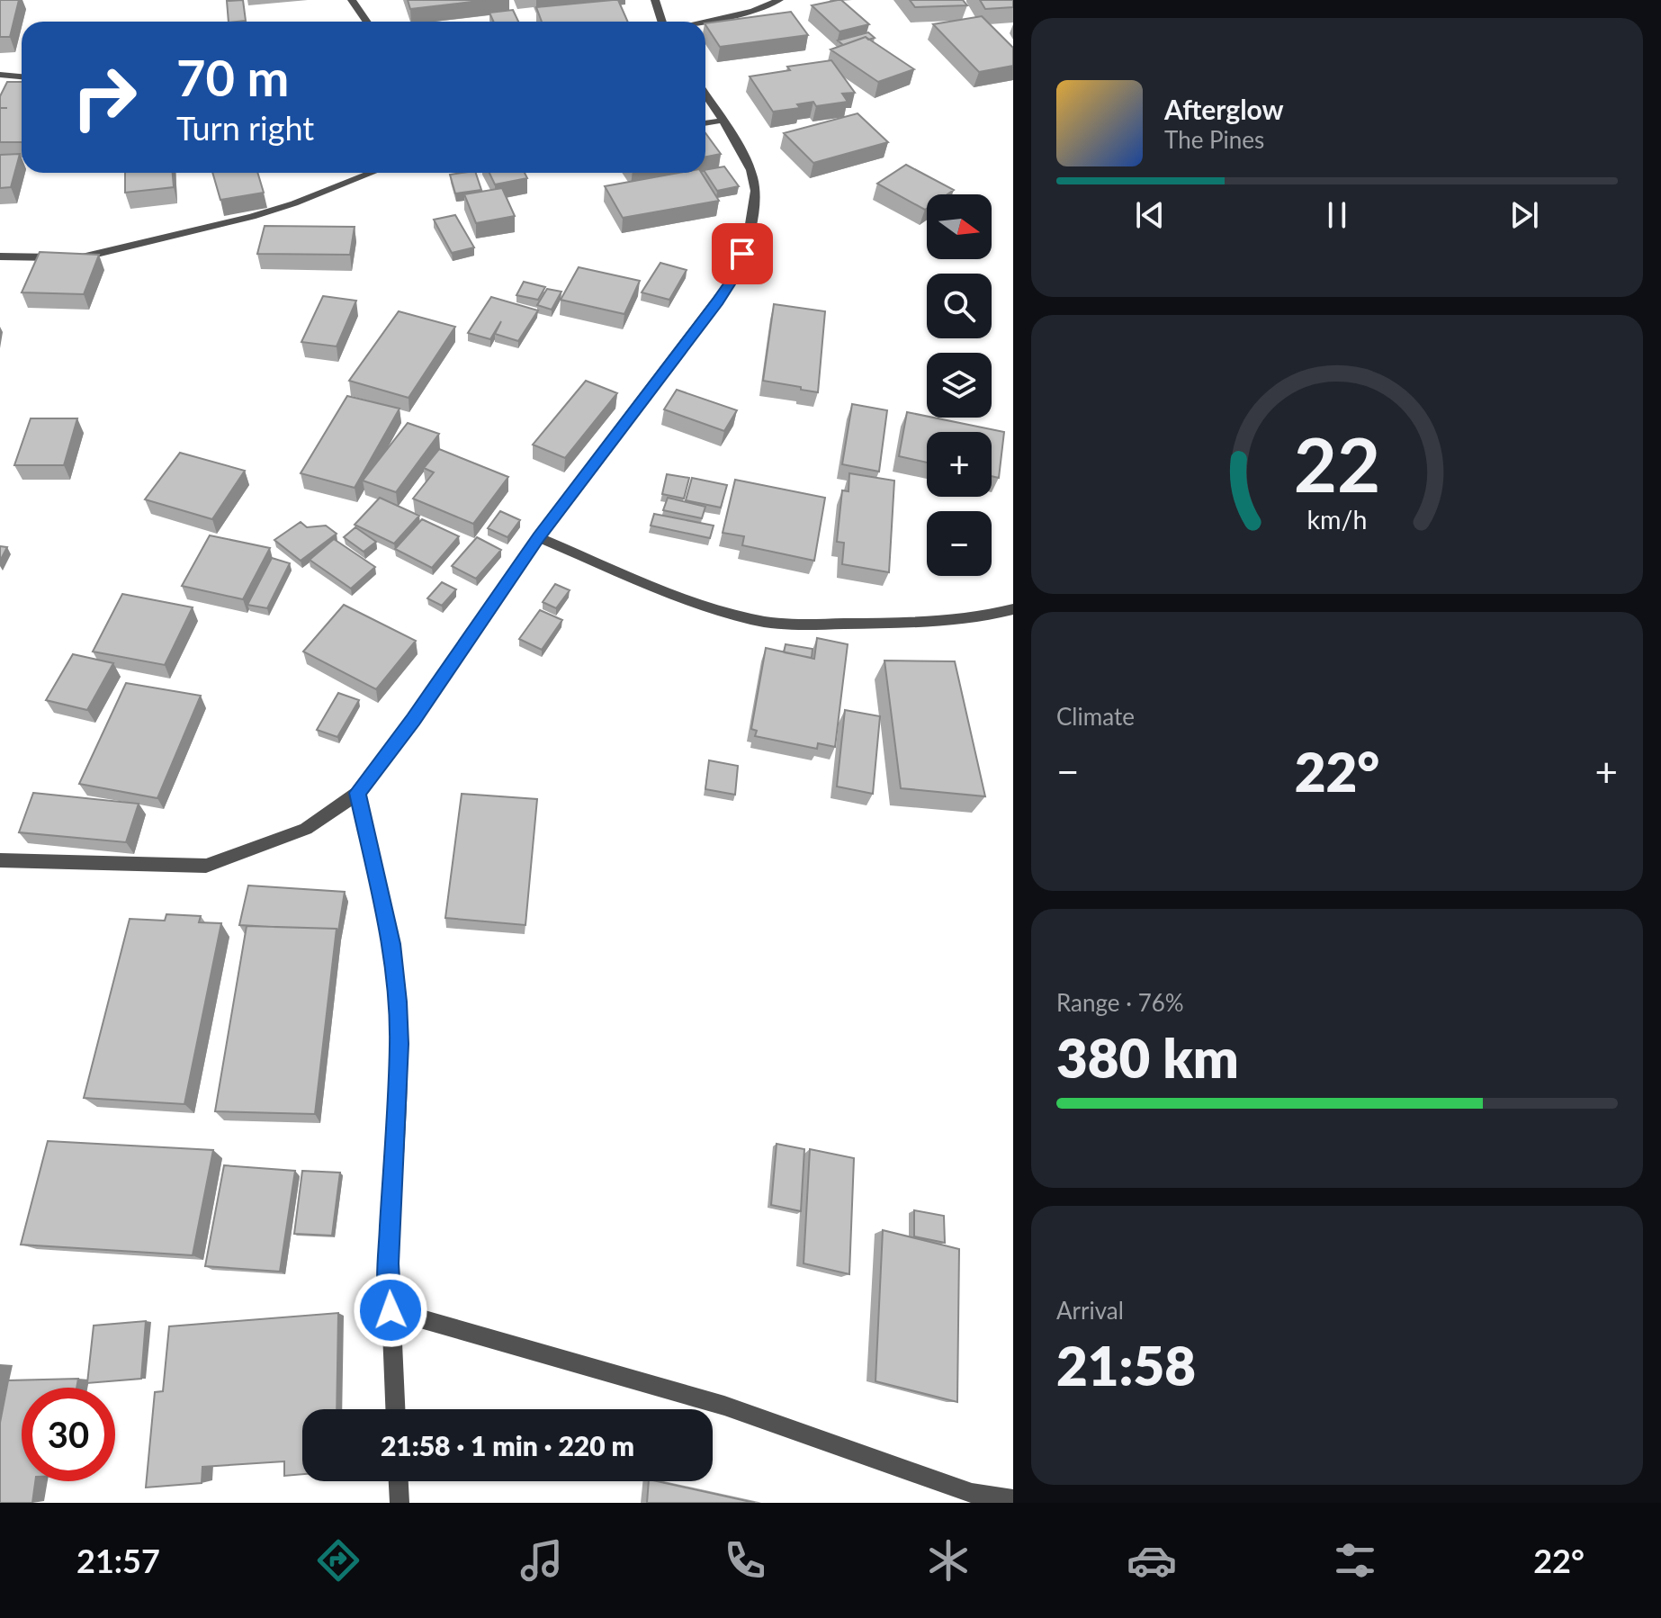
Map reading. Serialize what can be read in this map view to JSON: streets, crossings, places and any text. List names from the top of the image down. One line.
{"north":"right","page":{"turn":["70 m","Turn right"],"song":["Afterglow","The Pines"],"map_buttons":["+","−"],"tile":["Climate",["Range · 76%","380 km"],["Arrival","21:58"]],"heat":["−","22°","+"],"limit":"30","trip":"21:58 · 1 min · 220 m","tabs":["21:57","22°"],"gauge":["22","km/h"]}}
